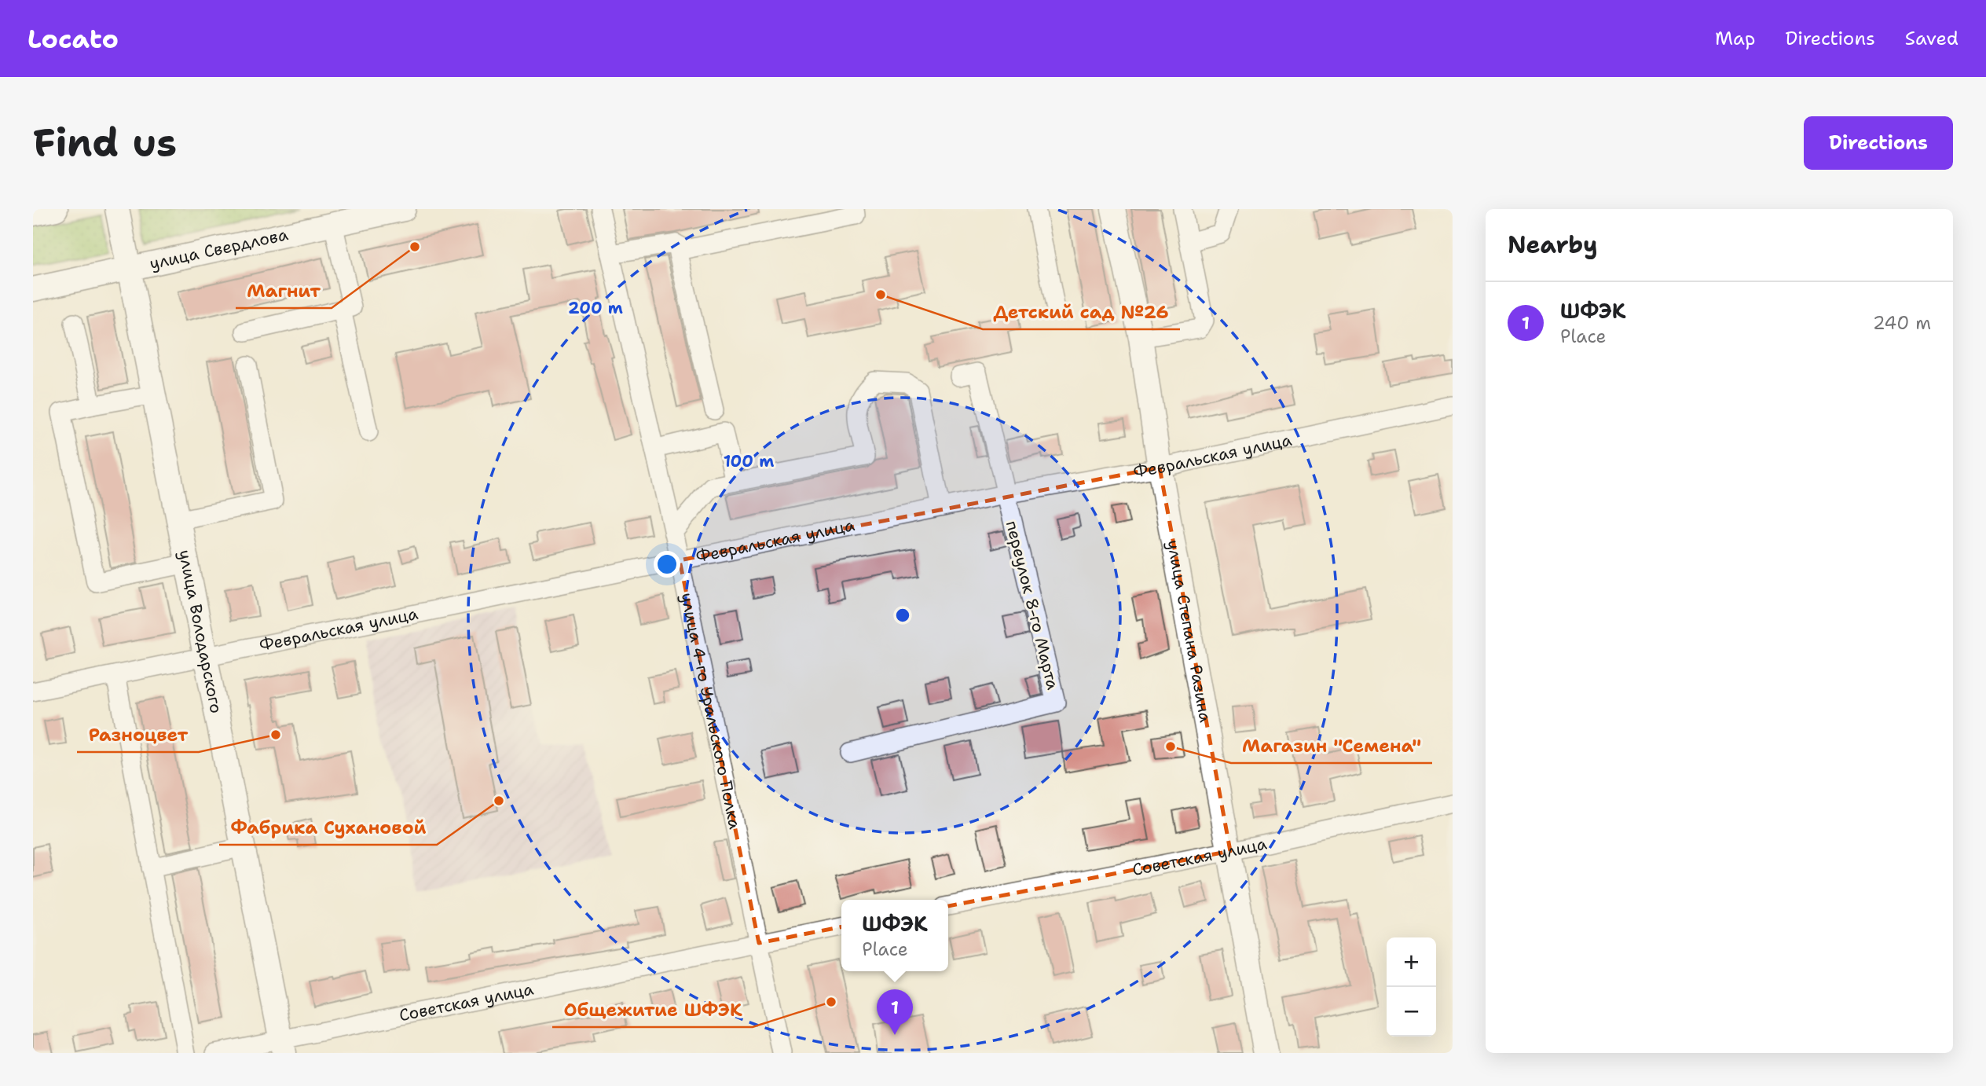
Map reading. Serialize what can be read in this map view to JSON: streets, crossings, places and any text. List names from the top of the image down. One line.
{"streets":{"main road":["улица Свердлова","улица Володарского","улица Степана Разина"],"street":["Февральская улица","переулок 8-го Марта","улица 4-го Уральского Полка","Советская улица"]},"crossings":[["улица Свердлова","улица Володарского"],["Февральская улица","переулок 8-го Марта"],["Февральская улица","улица Володарского"],["Февральская улица","улица Степана Разина"],["Февральская улица","улица 4-го Уральского Полка"],["улица Володарского","Советская улица"],["улица Степана Разина","Советская улица"],["улица 4-го Уральского Полка","Советская улица"]],"places":["Магнит","Детский сад №26","Разноцвет","Магазин \"Семена\"","Фабрика Сухановой","Общежитие ШФЭК"],"page":{"header":"Locato","nav":["Map","Directions","Saved"],"buttons":"Directions","title":"Find us","heading":"Nearby","list":[{"mark":"1","name":"ШФЭК","note":"Place","value":"240 m"}],"popup":["ШФЭК","Place"],"map_buttons":["+","−"],"pins":"1"},"rings":["200 m","100 m"]}
